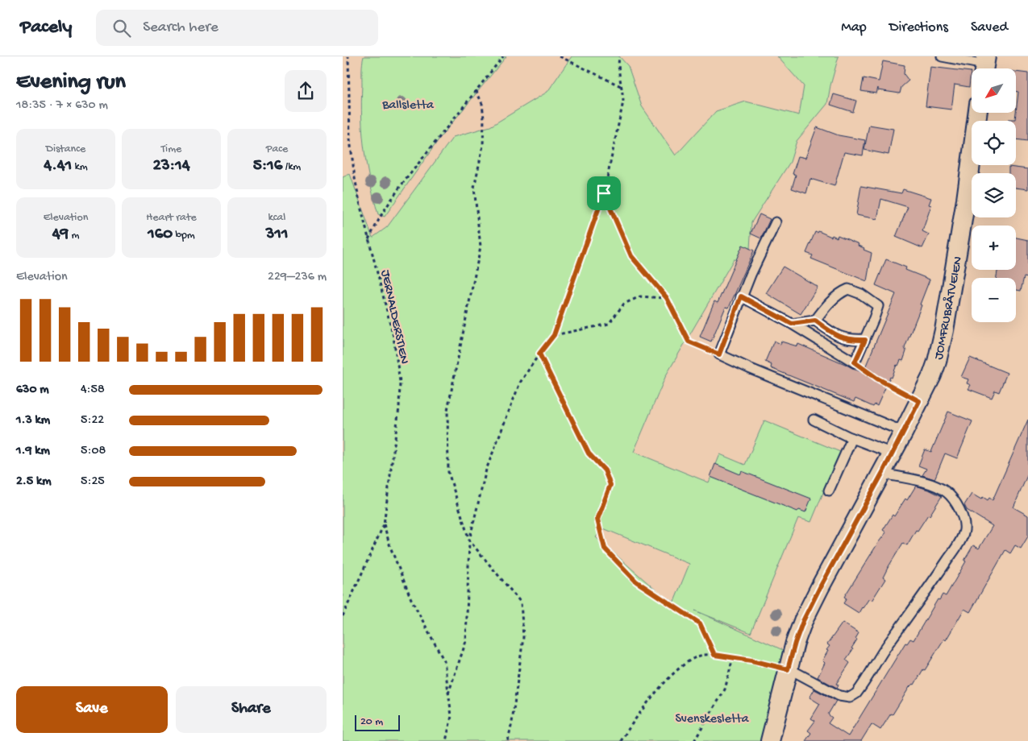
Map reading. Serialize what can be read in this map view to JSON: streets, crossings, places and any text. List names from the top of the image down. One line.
{"streets":{"street":["JOMFRUBRÅTVEIEN"],"path":["JERNALDERSTIEN"]},"parks":["Ballsletta","Svenskesletta"],"scale_bar":"20 m","north":"bottom left","page":{"header":"Pacely","search":"Search here","nav":["Map","Directions","Saved"],"heading":["Evening run","18:35 · 7 × 630 m"],"map_buttons":["+","−"],"stats":[["Distance","4.41 km"],["Time","23:14"],["Pace","5:16 /km"],["Elevation","49 m"],["Heart rate","160 bpm"],["kcal","311"]],"chart":["Elevation","229–236 m"],"list":[{"name":"630 m","note":"4:58"},{"name":"1.3 km","note":"5:22"},{"name":"1.9 km","note":"5:08"},{"name":"2.5 km","note":"5:25"}],"buttons":["Save","Share"],"scale":"20 m"}}
